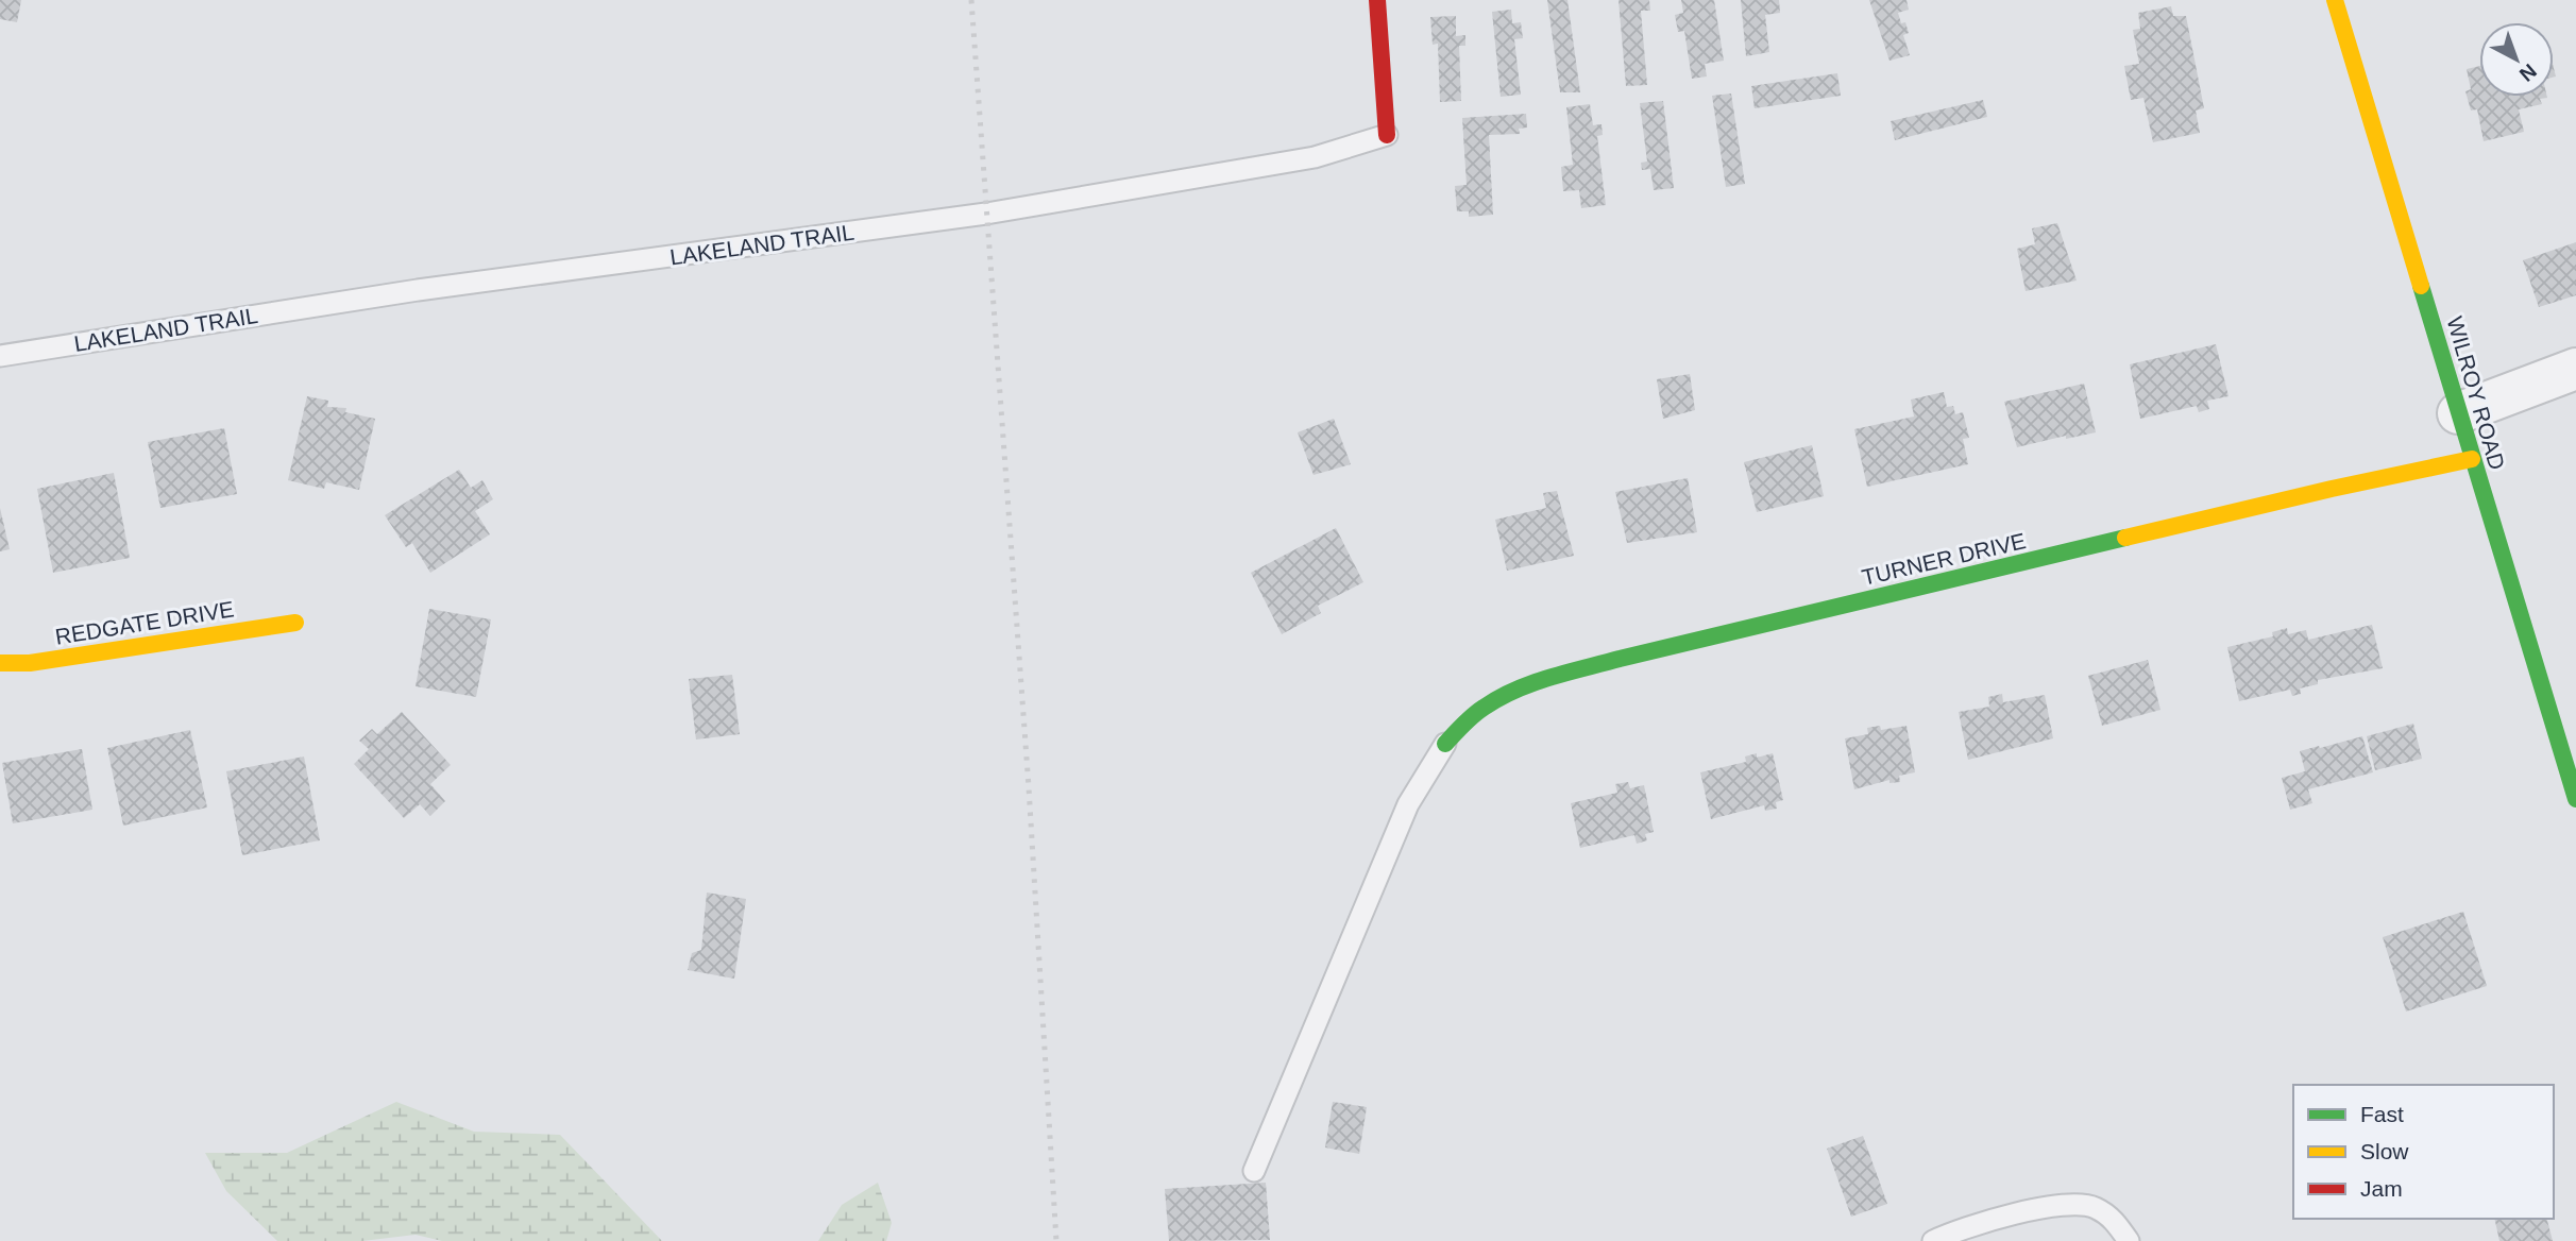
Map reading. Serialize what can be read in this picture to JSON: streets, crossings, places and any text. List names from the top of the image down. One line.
{"streets":{"street":["LAKELAND TRAIL","WILROY ROAD","TURNER DRIVE","REDGATE DRIVE"]},"crossings":[["WILROY ROAD","TURNER DRIVE"]],"legend":["Fast","Slow","Jam"],"north":"bottom right"}
